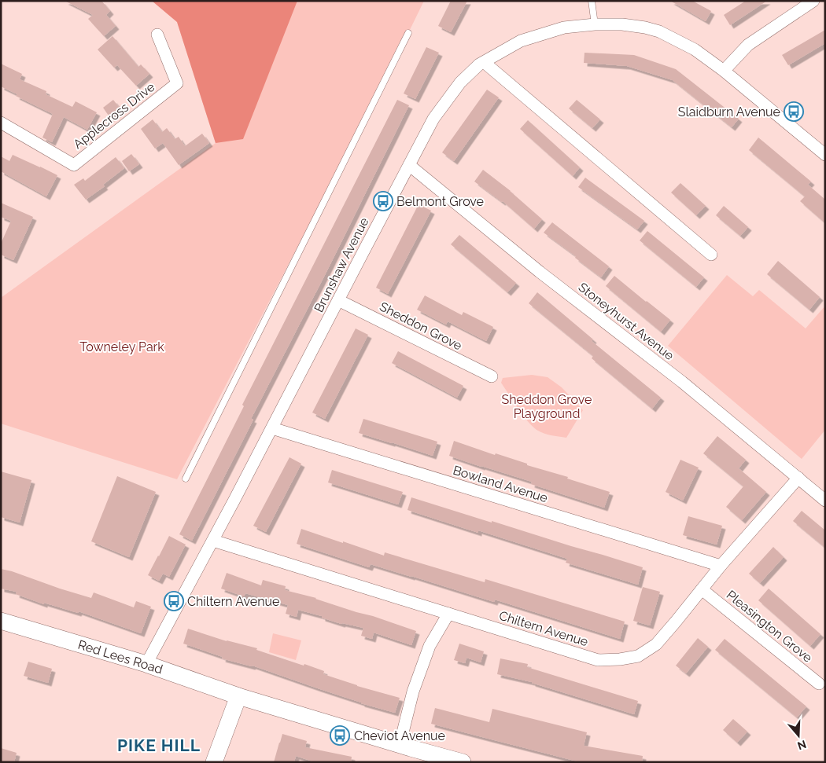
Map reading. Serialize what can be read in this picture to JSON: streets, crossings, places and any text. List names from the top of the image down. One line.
{"streets":{"street":["Applecross Drive","Brunshaw Avenue","Stoneyhurst Avenue","Sheddon Grove","Bowland Avenue","Pleasington Grove","Chiltern Avenue","Red Lees Road"]},"crossings":[["Brunshaw Avenue","Stoneyhurst Avenue"],["Brunshaw Avenue","Sheddon Grove"],["Brunshaw Avenue","Bowland Avenue"],["Brunshaw Avenue","Chiltern Avenue"],["Brunshaw Avenue","Red Lees Road"],["Stoneyhurst Avenue","Chiltern Avenue"],["Bowland Avenue","Chiltern Avenue"],["Pleasington Grove","Chiltern Avenue"]],"districts":["PIKE HILL"],"parks":["Towneley Park","Sheddon Grove Playground"],"places":{"bus stop":["Slaidburn Avenue","Belmont Grove","Chiltern Avenue","Cheviot Avenue"]},"north":"bottom"}
